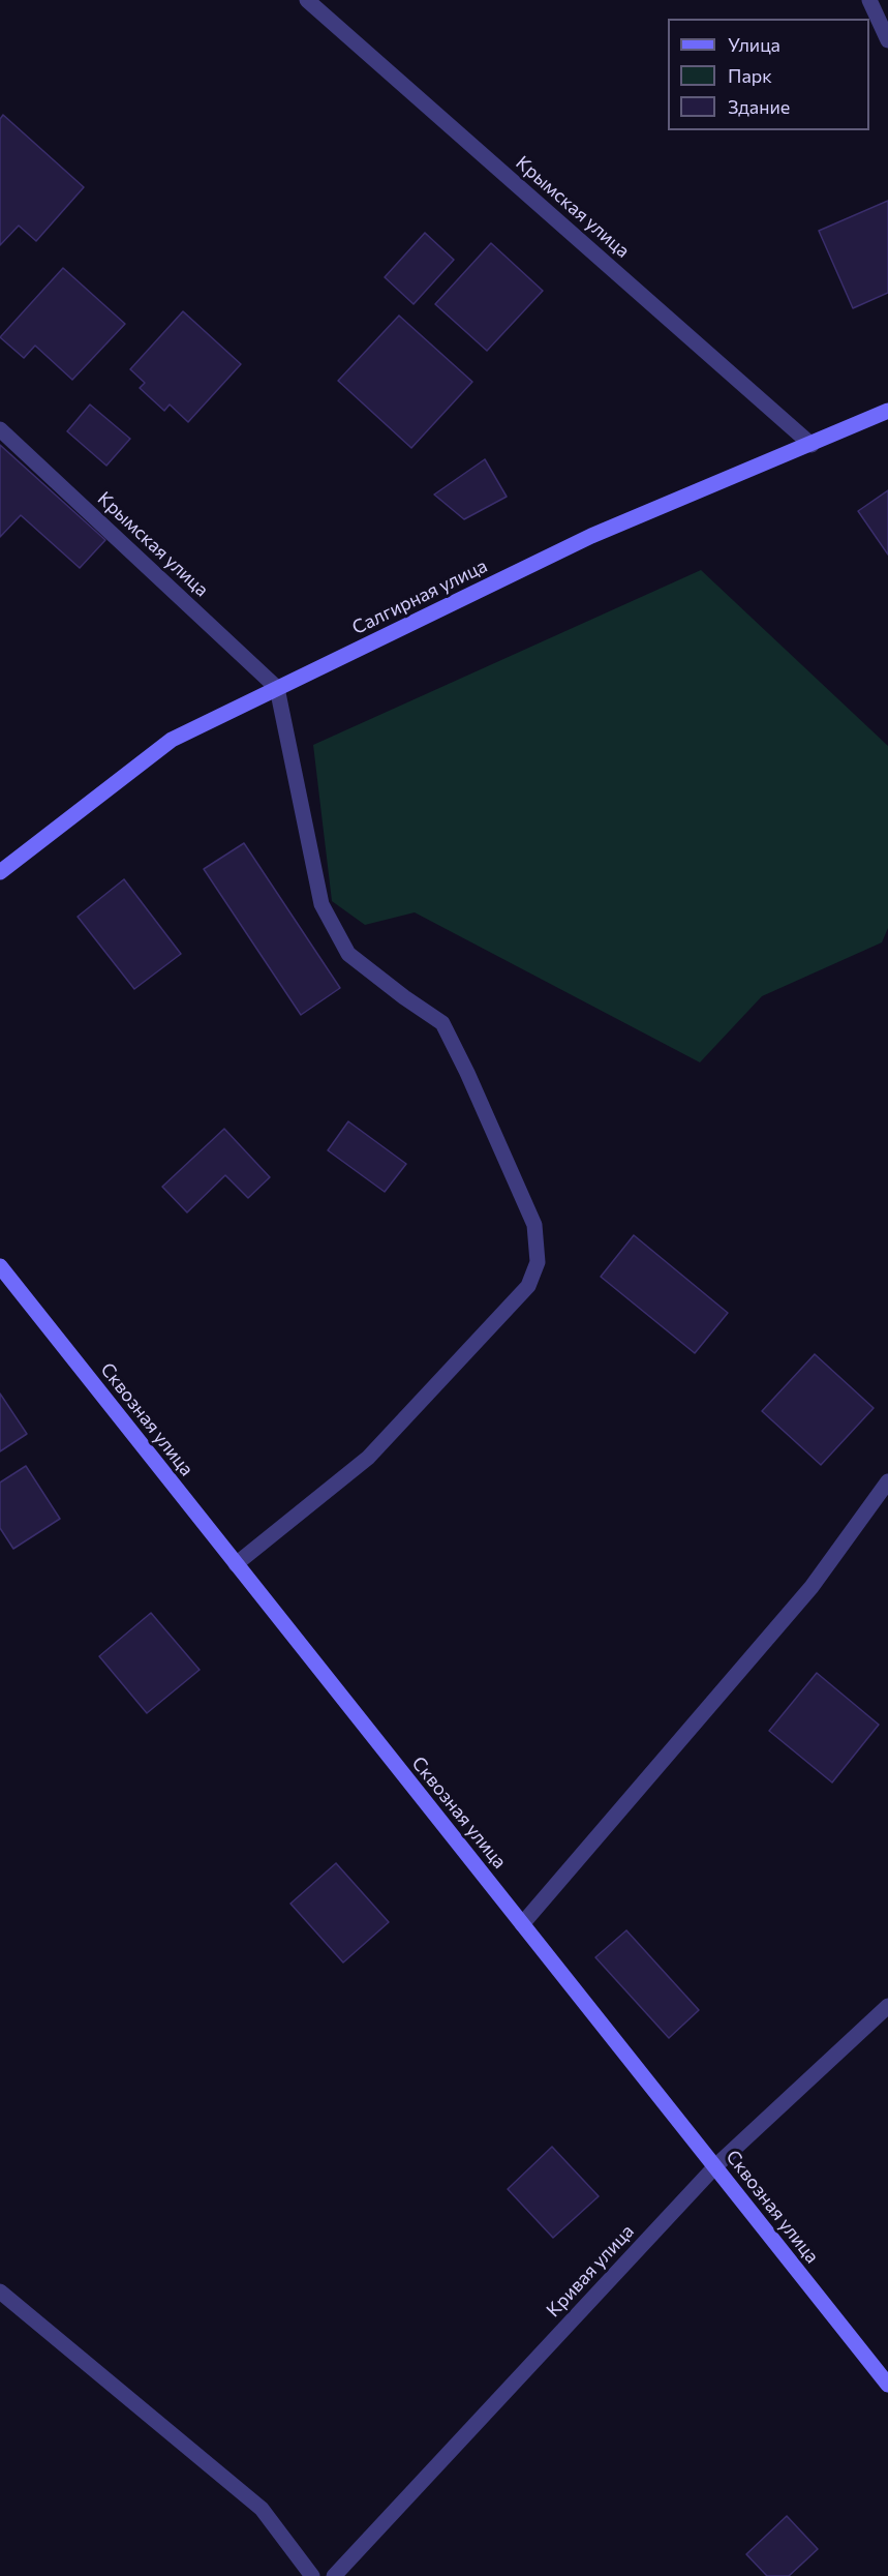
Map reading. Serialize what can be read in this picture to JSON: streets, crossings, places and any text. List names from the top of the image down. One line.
{"streets":{"main road":["Салгирная улица","Сквозная улица"],"street":["Крымская улица","Кривая улица"]},"crossings":[["Крымская улица","Салгирная улица"],["Сквозная улица","Кривая улица"]],"legend":["Улица","Парк","Здание"]}
